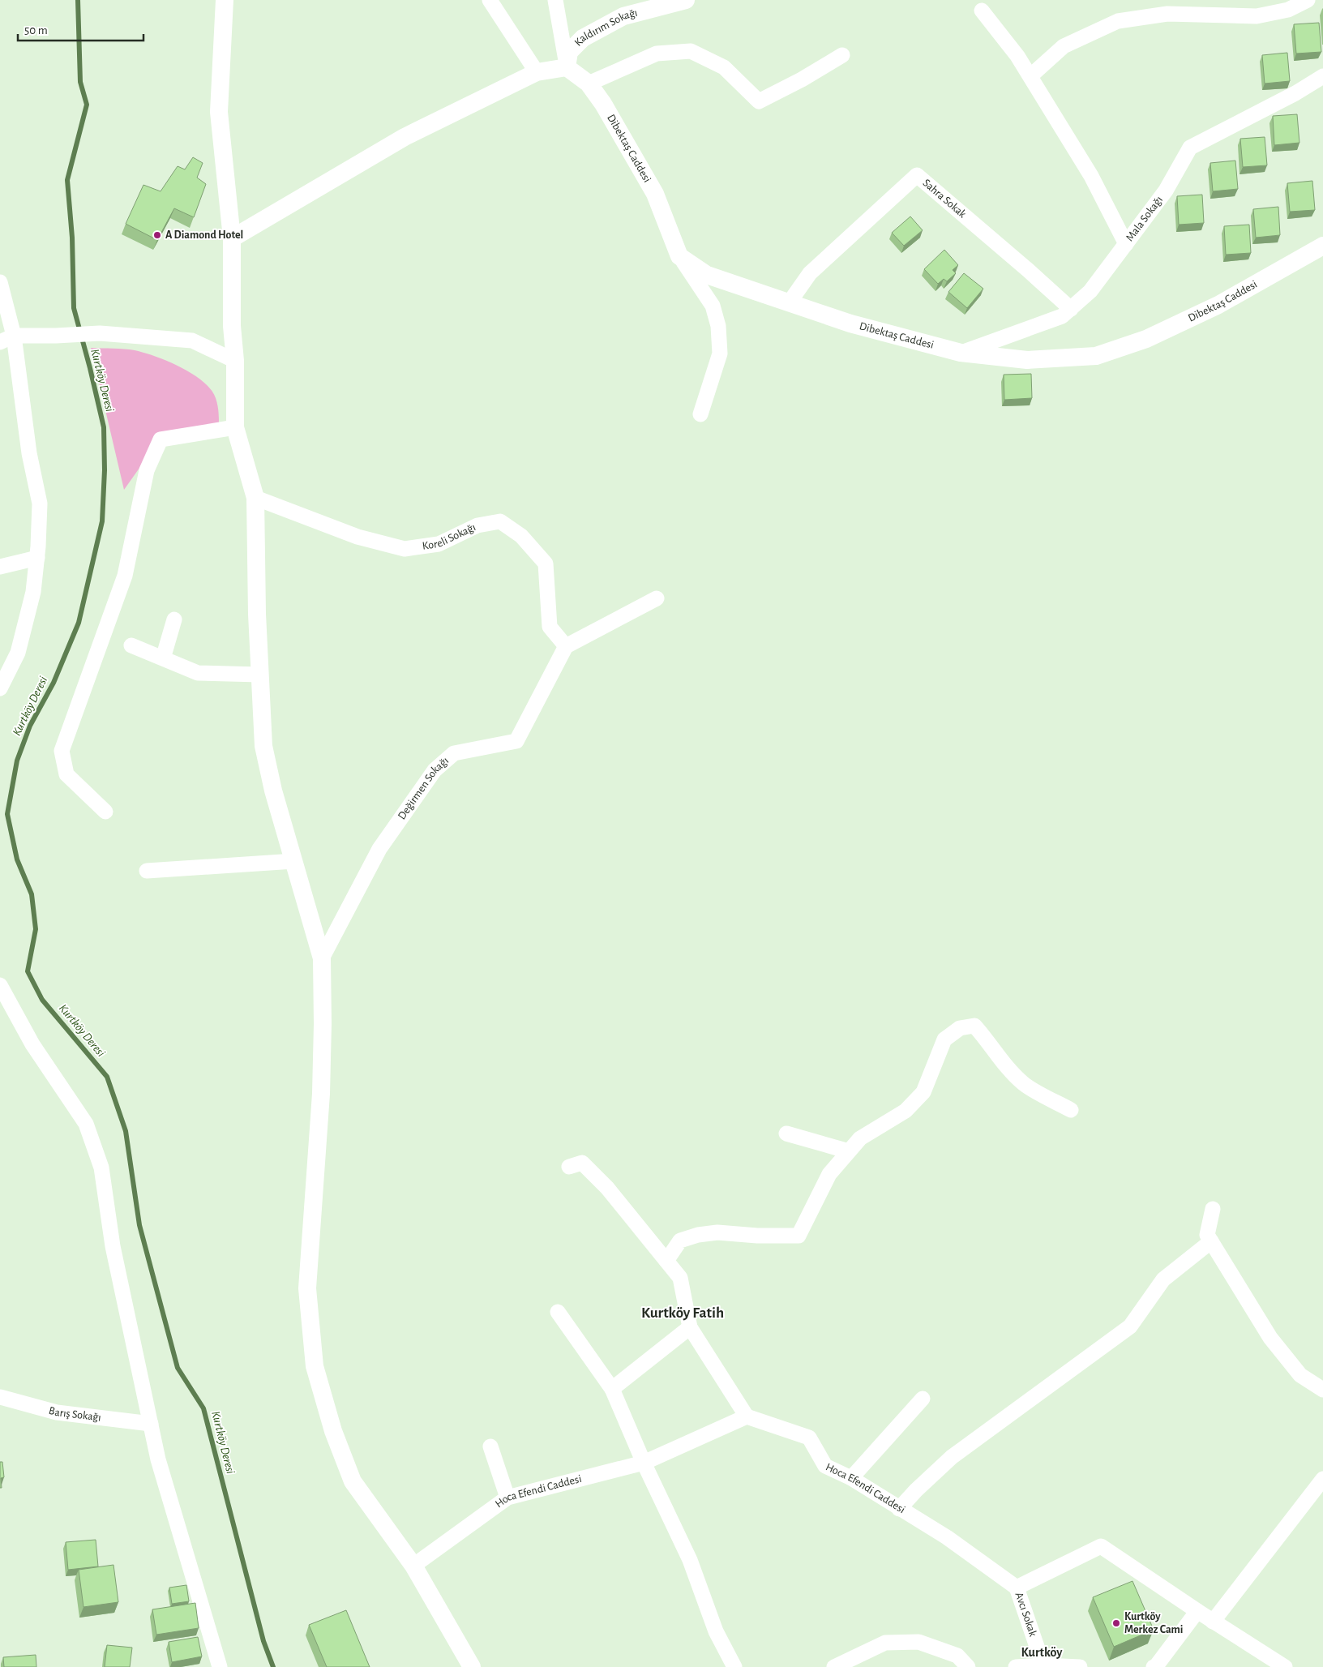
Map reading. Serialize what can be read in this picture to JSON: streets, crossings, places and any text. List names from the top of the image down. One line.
{"streets":{"street":["Kaldırım Sokağı","Dibektaş Caddesi","Sahra Sokak","Mala Sokağı","Koreli Sokağı","Değirmen Sokağı","Barış Sokağı","Hoca Efendi Caddesi","Avcı Sokak"]},"crossings":[["Kaldırım Sokağı","Dibektaş Caddesi"],["Dibektaş Caddesi","Sahra Sokak"],["Dibektaş Caddesi","Mala Sokağı"],["Sahra Sokak","Mala Sokağı"],["Koreli Sokağı","Değirmen Sokağı"],["Hoca Efendi Caddesi","Avcı Sokak"]],"districts":["Kurtköy Fatih","Kurtköy"],"water":["Kurtköy Deresi"],"places":["A Diamond Hotel","Kurtköy Merkez Cami"],"scale_bar":"50 m"}
